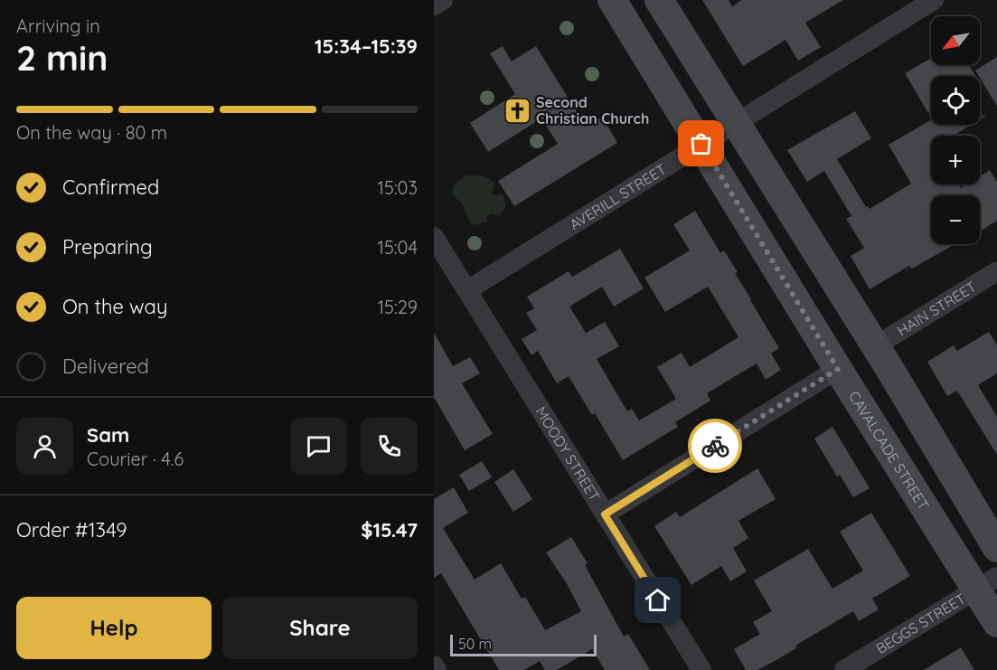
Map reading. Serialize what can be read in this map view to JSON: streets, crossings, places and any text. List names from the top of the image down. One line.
{"streets":{"main road":["CAVALCADE STREET"],"street":["AVERILL STREET","HAIN STREET","MOODY STREET","BEGGS STREET"]},"crossings":[["AVERILL STREET","CAVALCADE STREET"],["AVERILL STREET","MOODY STREET"],["CAVALCADE STREET","BEGGS STREET"]],"places":{"church":["Second Christian Church"]},"scale_bar":"50 m","north":"bottom left","page":{"heading":["2 min","Arriving in","15:34–15:39"],"panel":["Sam","Courier · 4.6","Order #1349","$15.47"],"map_buttons":["+","−"],"bar":"On the way · 80 m","list":[["Confirmed","15:03"],["Preparing","15:04"],["On the way","15:29"],"Delivered"],"buttons":["Help","Share"],"scale":"50 m"}}
